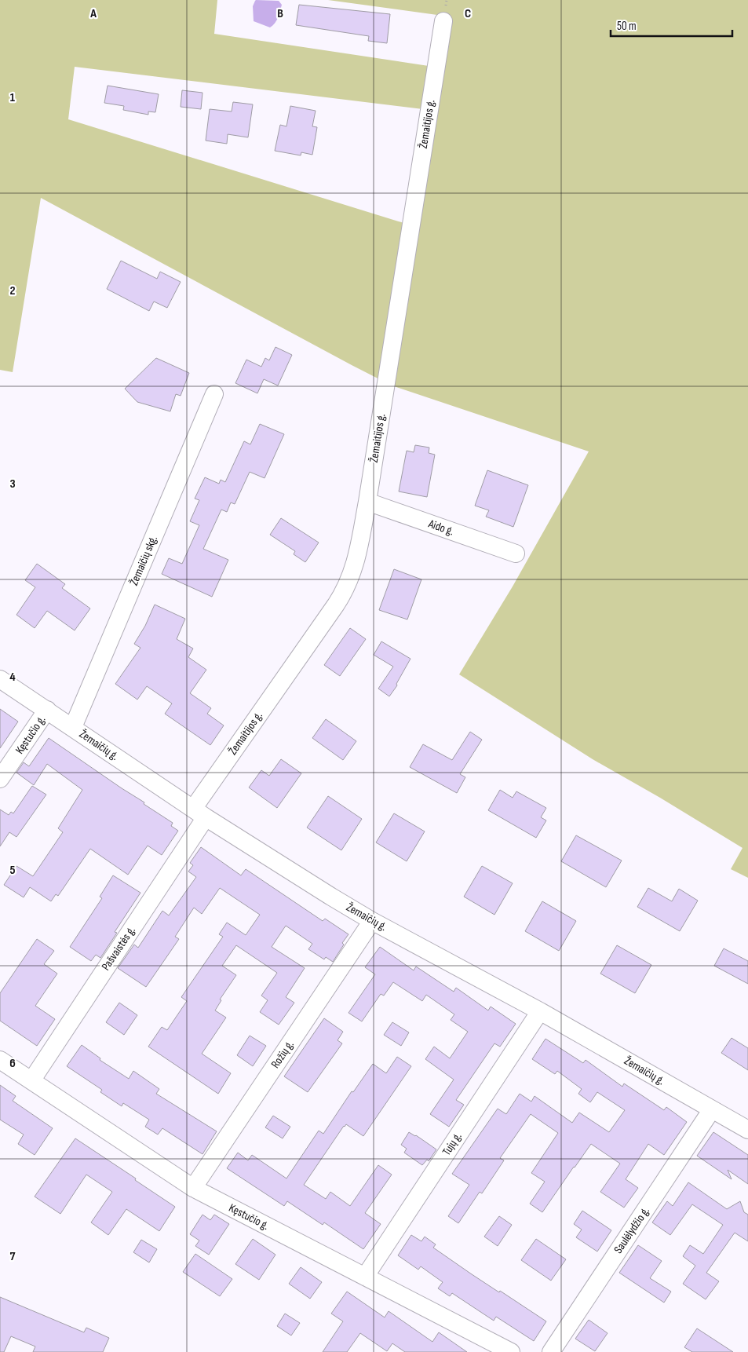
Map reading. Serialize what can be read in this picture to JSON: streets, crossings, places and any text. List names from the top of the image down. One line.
{"streets":{"street":["Žemaitijos g.","Aido g.","Žemaičių skg.","Kęstučio g.","Žemaičių g.","Pašvaistės g.","Rožių g.","Tujų g.","Saulėlydžio g."]},"crossings":[["Žemaitijos g.","Aido g."],["Žemaitijos g.","Žemaičių g."],["Žemaitijos g.","Pašvaistės g."],["Žemaičių skg.","Žemaičių g."],["Kęstučio g.","Žemaičių g."],["Kęstučio g.","Pašvaistės g."],["Kęstučio g.","Rožių g."],["Kęstučio g.","Tujų g."],["Žemaičių g.","Pašvaistės g."],["Žemaičių g.","Rožių g."],["Žemaičių g.","Tujų g."],["Žemaičių g.","Saulėlydžio g."]],"scale_bar":"50 m","grid":{"columns":["A","B","C"],"rows":["1","2","3","4","5","6","7"]}}
